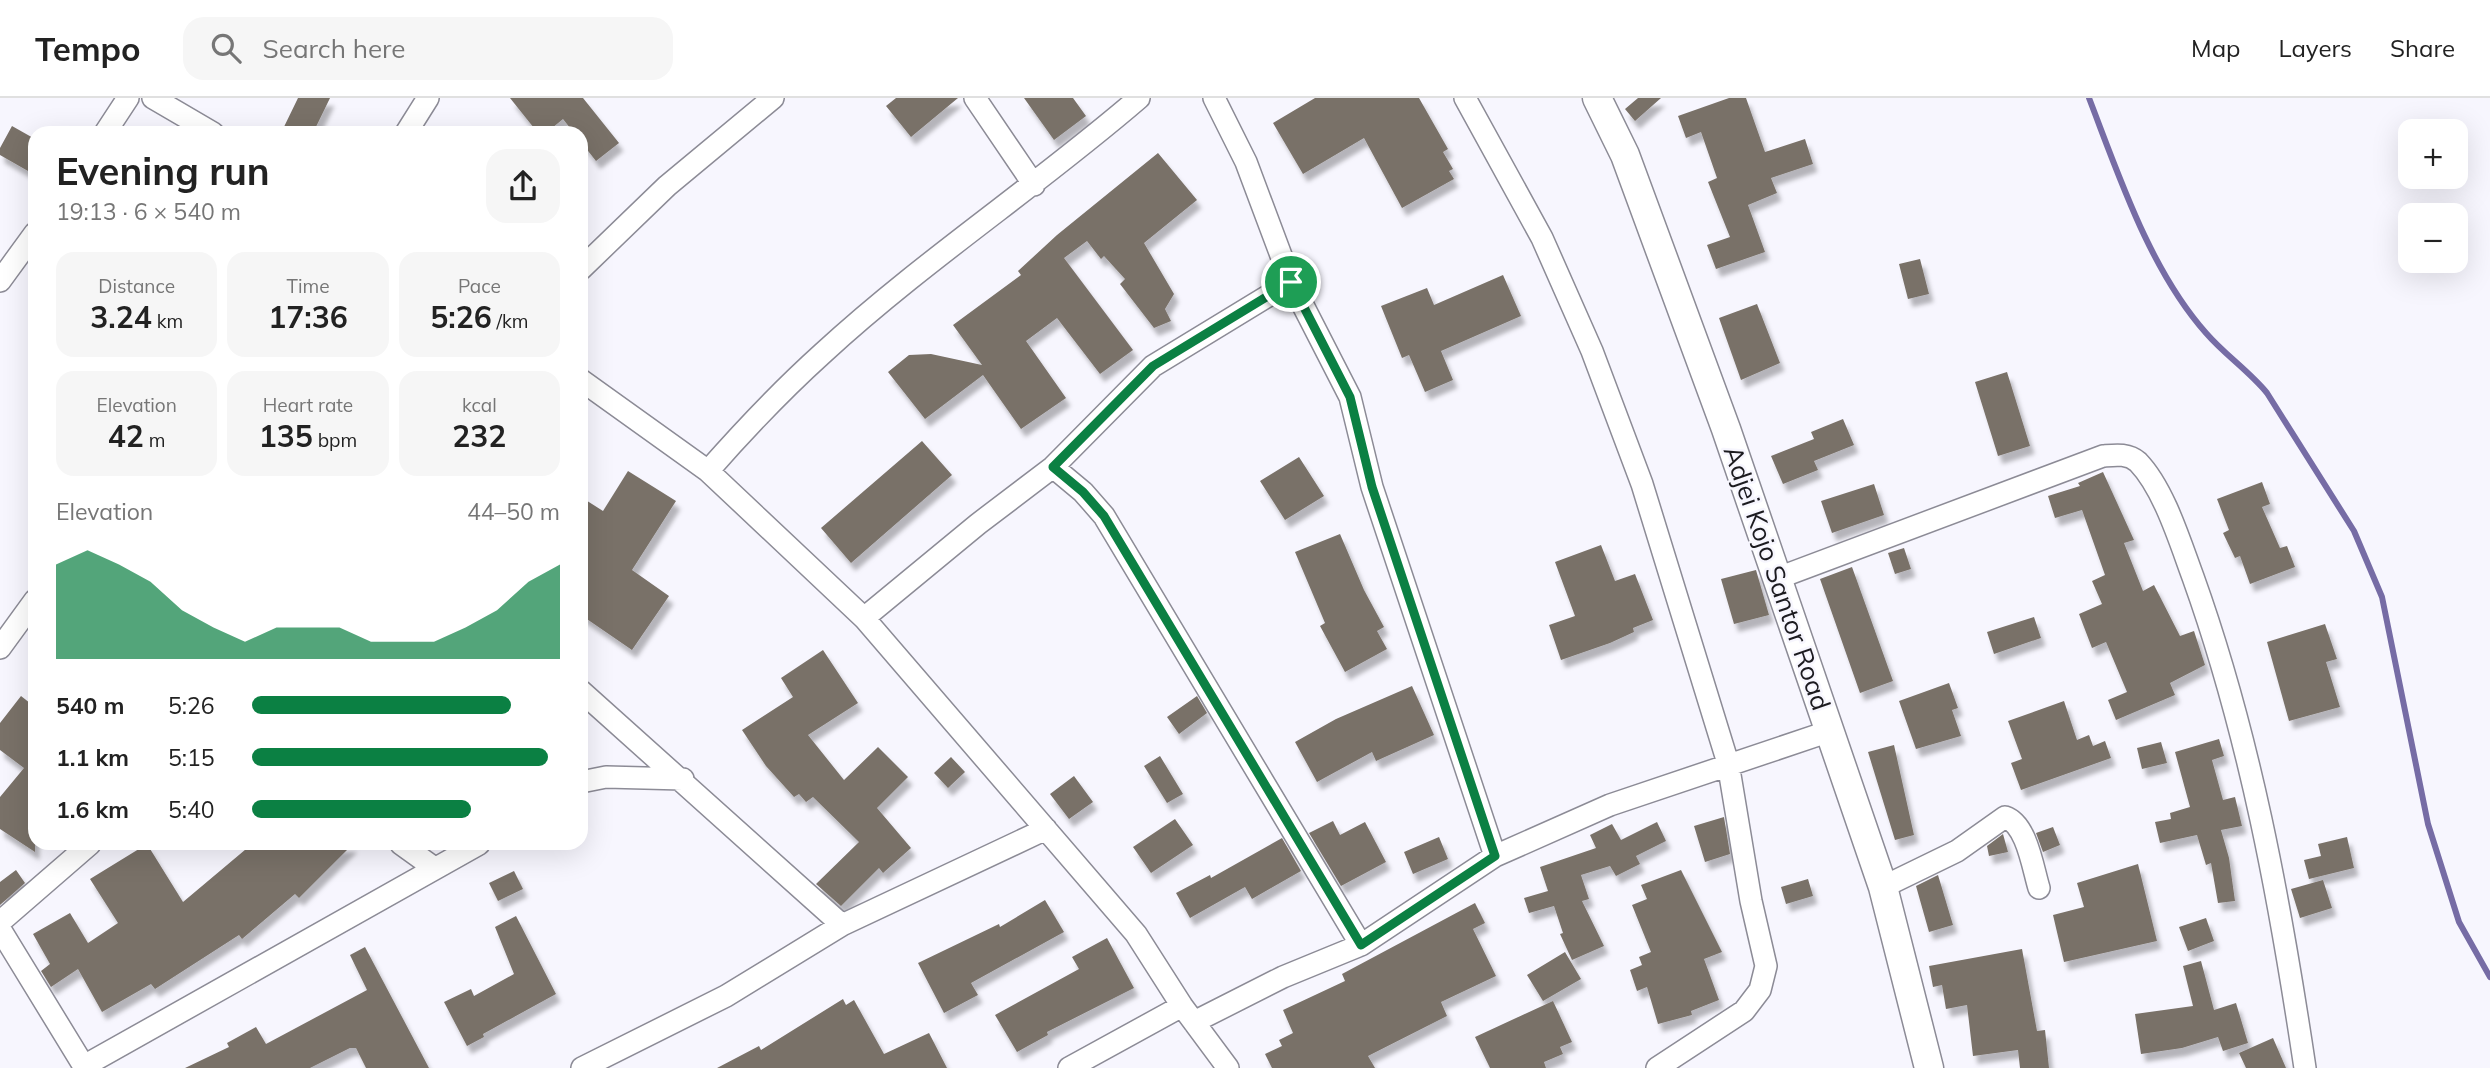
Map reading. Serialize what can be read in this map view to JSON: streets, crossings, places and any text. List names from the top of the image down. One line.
{"streets":{"street":["Adjei Kojo Santor Road"]},"page":{"header":"Tempo","search":"Search here","nav":["Map","Layers","Share"],"map_buttons":["+","−"],"heading":["Evening run","19:13 · 6 × 540 m"],"stats":[["Distance","3.24 km"],["Time","17:36"],["Pace","5:26 /km"],["Elevation","42 m"],["Heart rate","135 bpm"],["kcal","232"]],"chart":["Elevation","44–50 m"],"list":[{"name":"540 m","note":"5:26"},{"name":"1.1 km","note":"5:15"},{"name":"1.6 km","note":"5:40"}]}}
